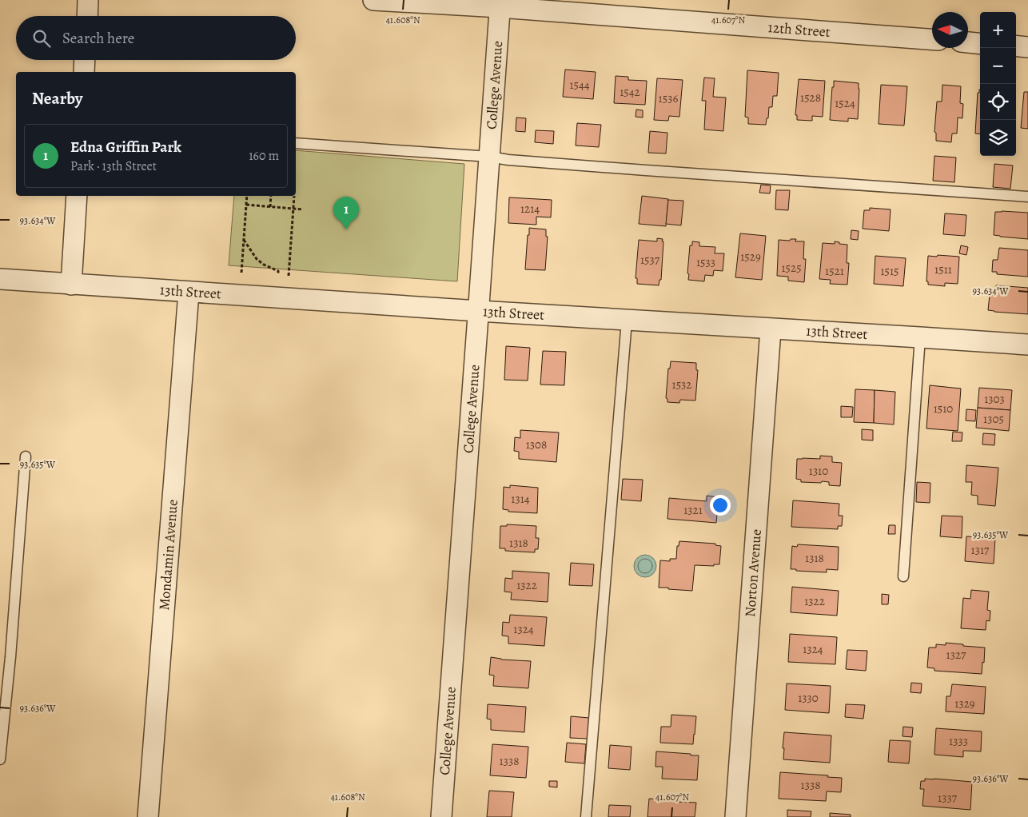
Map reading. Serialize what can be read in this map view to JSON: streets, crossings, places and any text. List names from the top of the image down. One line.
{"streets":{"street":["12th Street","College Avenue","13th Street","Mondamin Avenue","Norton Avenue"]},"crossings":[["12th Street","College Avenue"],["College Avenue","13th Street"],["13th Street","Mondamin Avenue"],["13th Street","Norton Avenue"]],"house_numbers":["1544","1542","1528","1536","1524","1214","1529","1537","1533","1525","1511","1521","1515","1532","1303","1510","1305","1308","1310","1314","1321","1318","1317","1318","1322","1322","1324","1324","1327","1330","1329","1333","1338","1338","1337"],"north":"left","page":{"map_buttons":["+","−"],"search":"Search here","heading":"Nearby","list":[{"mark":"1","name":"Edna Griffin Park","note":"Park · 13th Street","value":"160 m"}],"pins":"1"},"coordinates":["41.608°N","41.607°N","93.634°W","93.635°W","93.636°W"]}
